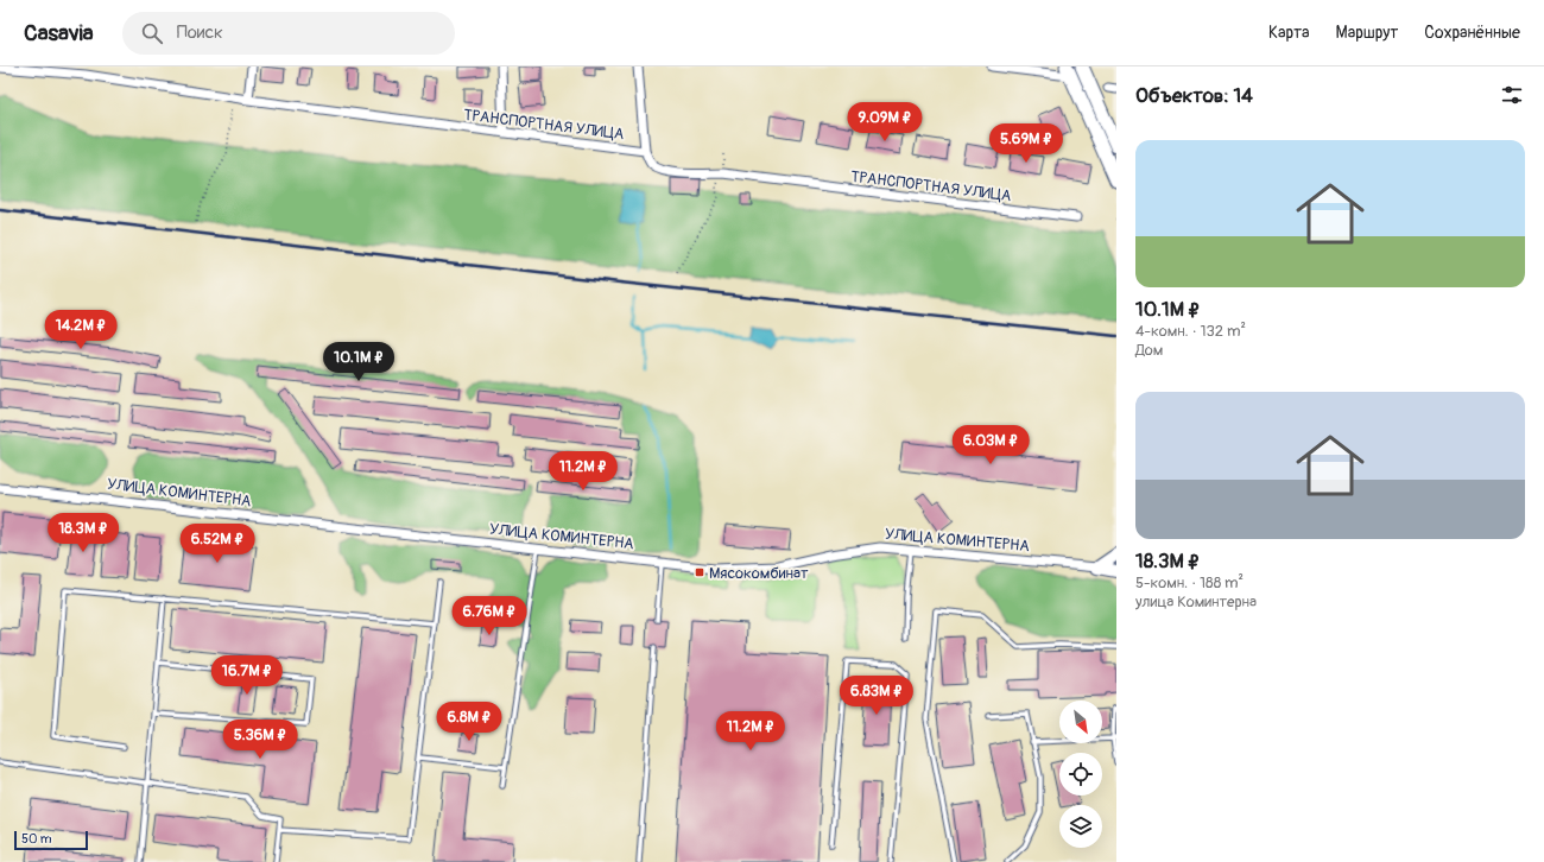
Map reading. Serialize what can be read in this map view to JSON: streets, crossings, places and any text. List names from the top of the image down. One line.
{"streets":{"street":["ТРАНСПОРТНАЯ УЛИЦА","УЛИЦА КОМИНТЕРНА"]},"places":{"transit":["Мясокомбинат"]},"scale_bar":"50 m","north":"bottom right","page":{"header":"Casavia","search":"Поиск","nav":["Карта","Маршрут","Сохранённые"],"heading":"Объектов: 14","price":["9.09M ₽","5.69M ₽","14.2M ₽","10.1M ₽","6.03M ₽","11.2M ₽","18.3M ₽","6.52M ₽","6.76M ₽","16.7M ₽","6.83M ₽","6.8M ₽","11.2M ₽","5.36M ₽"],"list":[{"name":"10.1M ₽","note":"4-комн. · 132 m² · Дом"},{"name":"18.3M ₽","note":"5-комн. · 188 m² · улица Коминтерна"}],"scale":"50 m"}}
